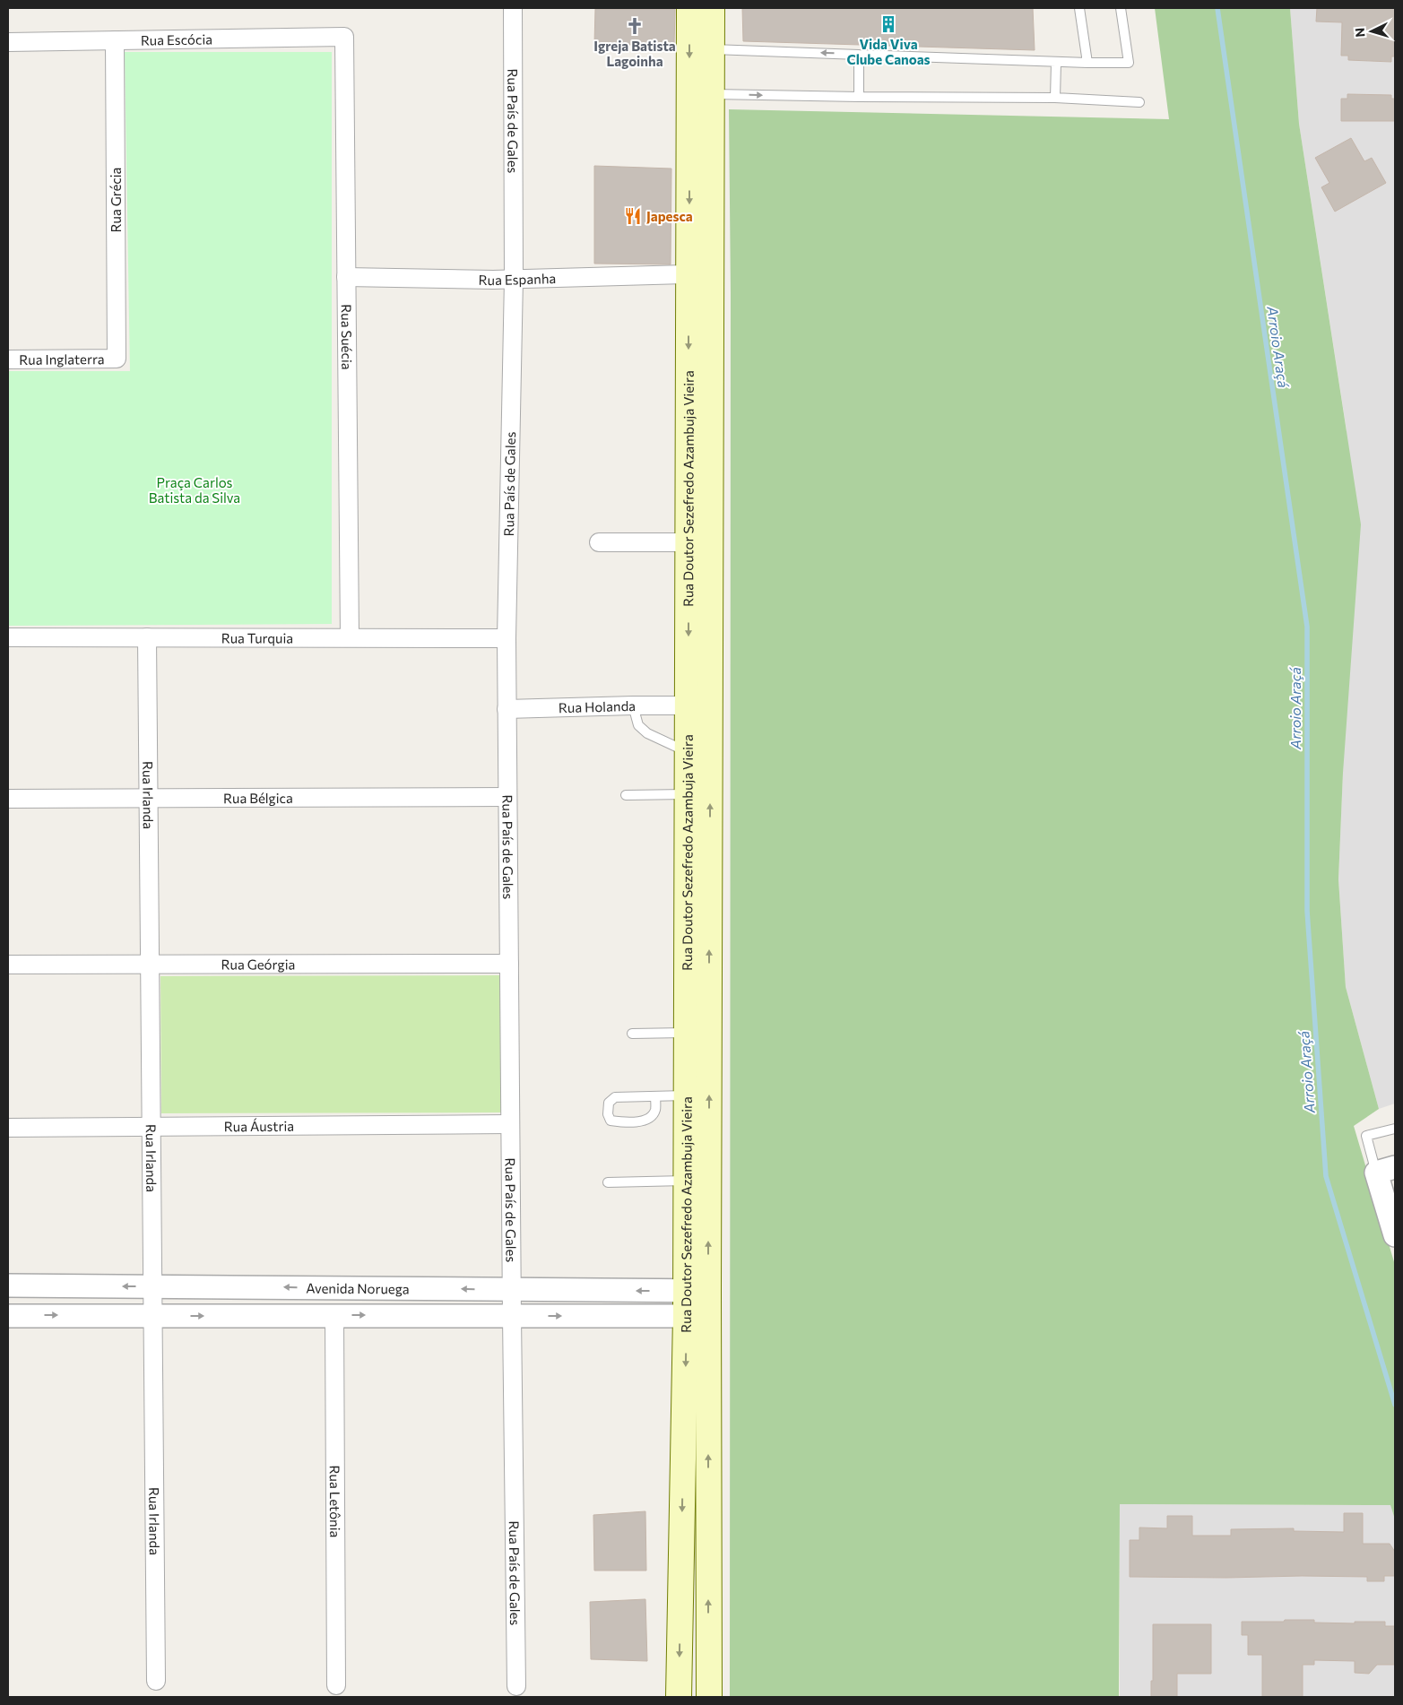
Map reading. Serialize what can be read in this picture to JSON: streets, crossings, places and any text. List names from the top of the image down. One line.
{"streets":{"main road":["Rua Doutor Sezefredo Azambuja Vieira"],"street":["Rua Escócia","Rua País de Gales","Rua Grécia","Rua Espanha","Rua Suécia","Rua Inglaterra","Rua Turquia","Rua Holanda","Rua Irlanda","Rua Bélgica","Rua Geórgia","Rua Áustria","Avenida Noruega","Rua Letônia"]},"crossings":[["Rua Escócia","Rua Grécia"],["Rua Escócia","Rua Suécia"],["Rua País de Gales","Rua Espanha"],["Rua País de Gales","Rua Turquia"],["Rua País de Gales","Rua Holanda"],["Rua País de Gales","Rua Bélgica"],["Rua País de Gales","Rua Geórgia"],["Rua País de Gales","Rua Áustria"],["Rua País de Gales","Avenida Noruega"],["Rua Grécia","Rua Inglaterra"],["Rua Espanha","Rua Suécia"],["Rua Espanha","Rua Doutor Sezefredo Azambuja Vieira"],["Rua Suécia","Rua Turquia"],["Rua Doutor Sezefredo Azambuja Vieira","Rua Holanda"],["Rua Doutor Sezefredo Azambuja Vieira","Avenida Noruega"],["Rua Turquia","Rua Irlanda"],["Rua Irlanda","Rua Bélgica"],["Rua Irlanda","Rua Geórgia"],["Rua Irlanda","Rua Áustria"],["Rua Irlanda","Avenida Noruega"],["Avenida Noruega","Rua Letônia"]],"water":["Arroio Araçá"],"parks":["Praça Carlos Batista da Silva"],"places":{"building":["Vida Viva Clube Canoas"],"church":["Igreja Batista Lagoinha"],"restaurant":["Japesca"]},"north":"left"}
